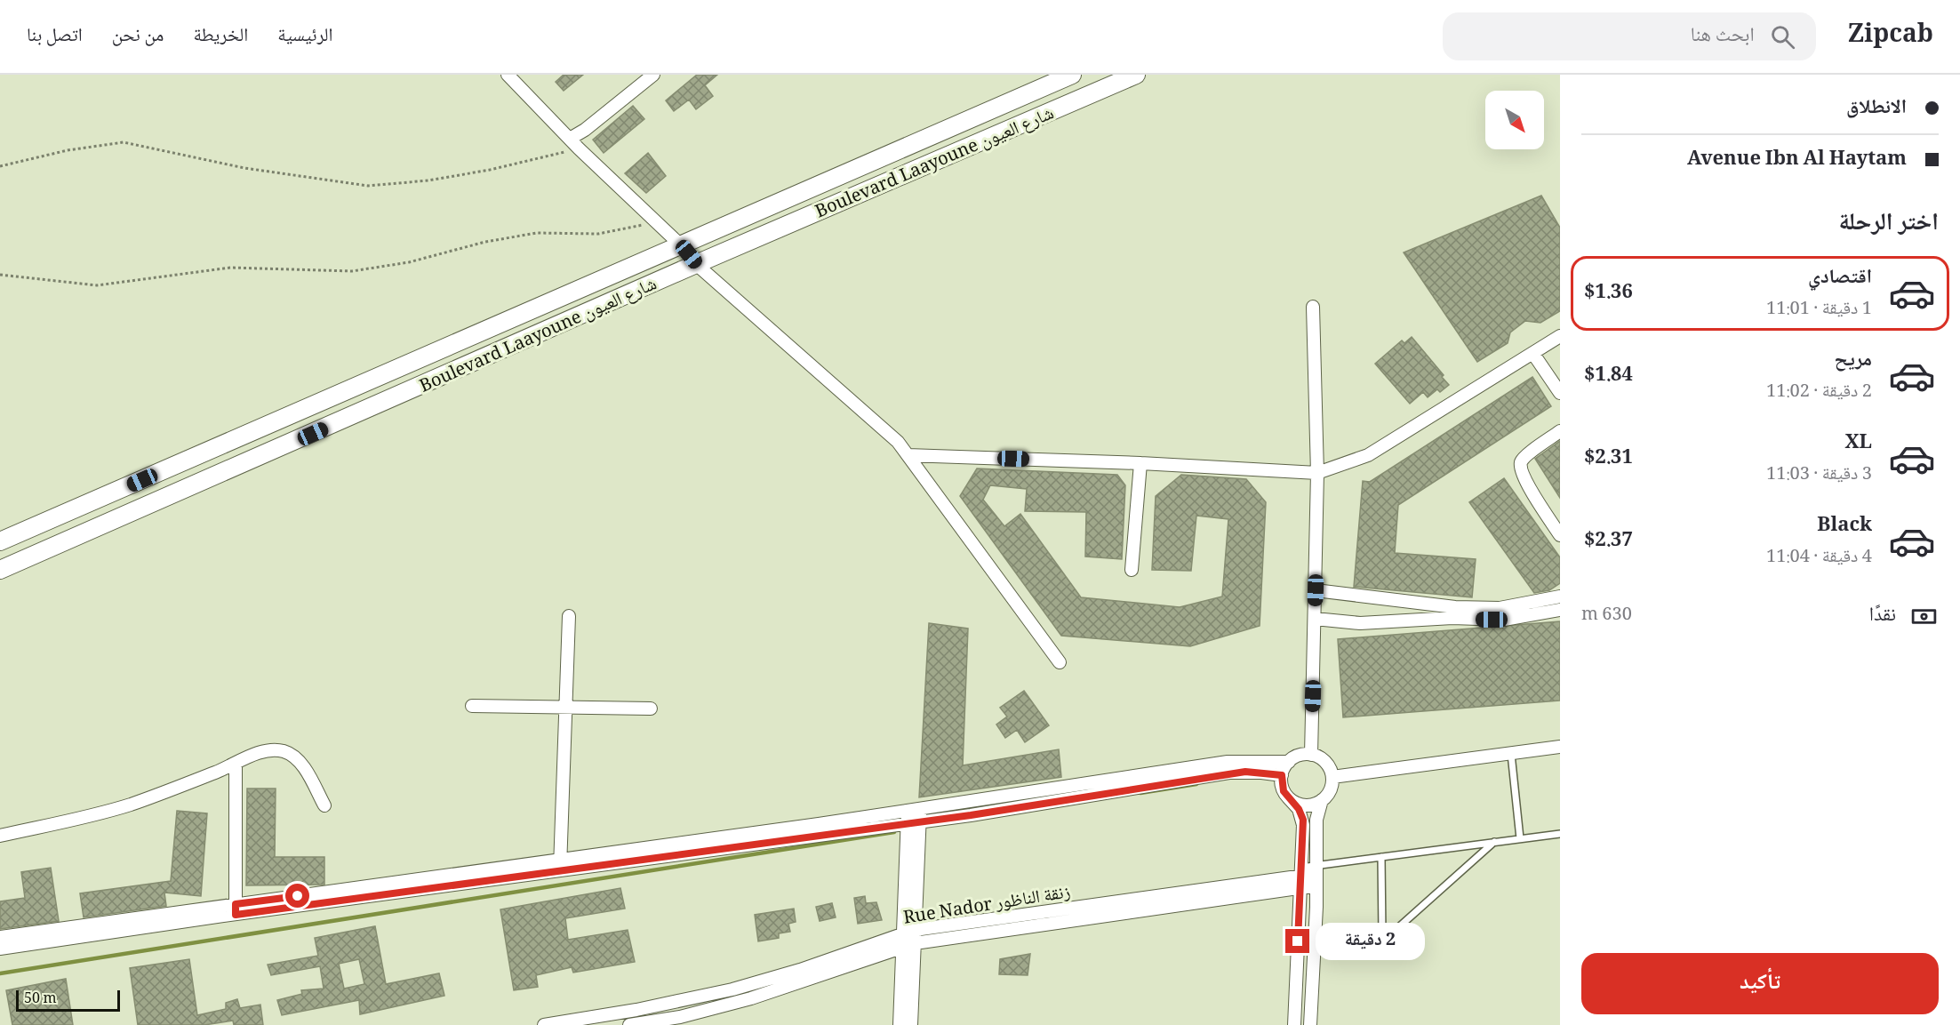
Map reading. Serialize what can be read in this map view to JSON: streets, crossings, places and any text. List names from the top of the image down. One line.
{"streets":{"street":["Boulevard Laayoune شارع العيون","Rue Nador زنقة الناظور"]},"scale_bar":"50 m","north":"bottom right","page":{"header":"Zipcab","search":"ابحث هنا","nav":["الرئيسية","الخريطة","من نحن","اتصل بنا"],"banner":["الانطلاق","Avenue Ibn Al Haytam"],"heading":"اختر الرحلة","list":[{"name":"اقتصادي","note":"1 دقيقة · 11:01","value":"$1.36"},{"name":"مريح","note":"2 دقيقة · 11:02","value":"$1.84"},{"name":"XL","note":"3 دقيقة · 11:03","value":"$2.31"},{"name":"Black","note":"4 دقيقة · 11:04","value":"$2.37"}],"pay":["نقدًا","630 m"],"bubble":"2 دقيقة","buttons":"تأكيد","scale":"50 m"}}
